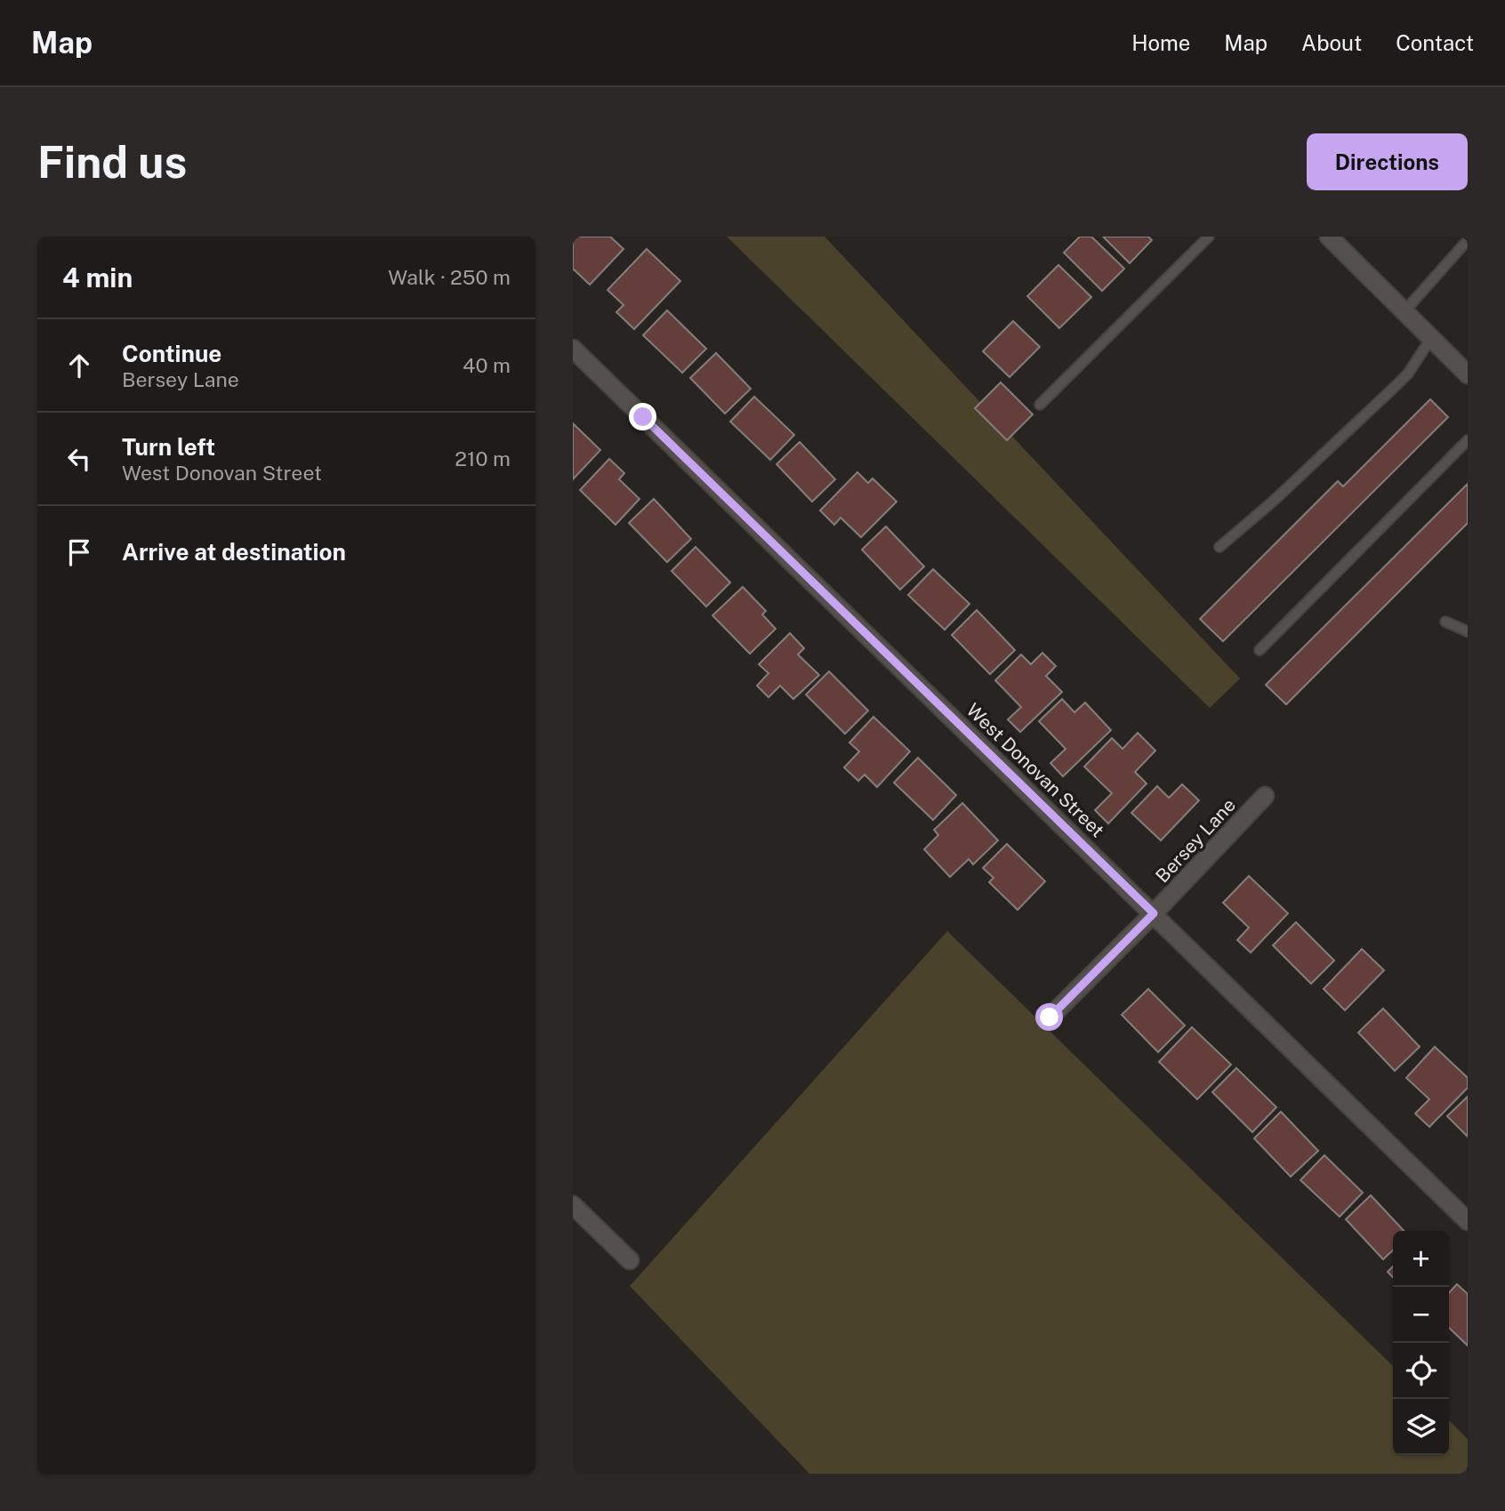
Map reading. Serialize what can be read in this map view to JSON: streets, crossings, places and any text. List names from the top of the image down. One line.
{"streets":{"street":["West Donovan Street","Bersey Lane"]},"crossings":[["West Donovan Street","Bersey Lane"]],"page":{"header":"Map","nav":["Home","Map","About","Contact"],"buttons":"Directions","title":"Find us","heading":["4 min","Walk · 250 m"],"list":[["Continue","Bersey Lane","40 m"],["Turn left","West Donovan Street","210 m"],"Arrive at destination"],"map_buttons":["+","−"]}}
